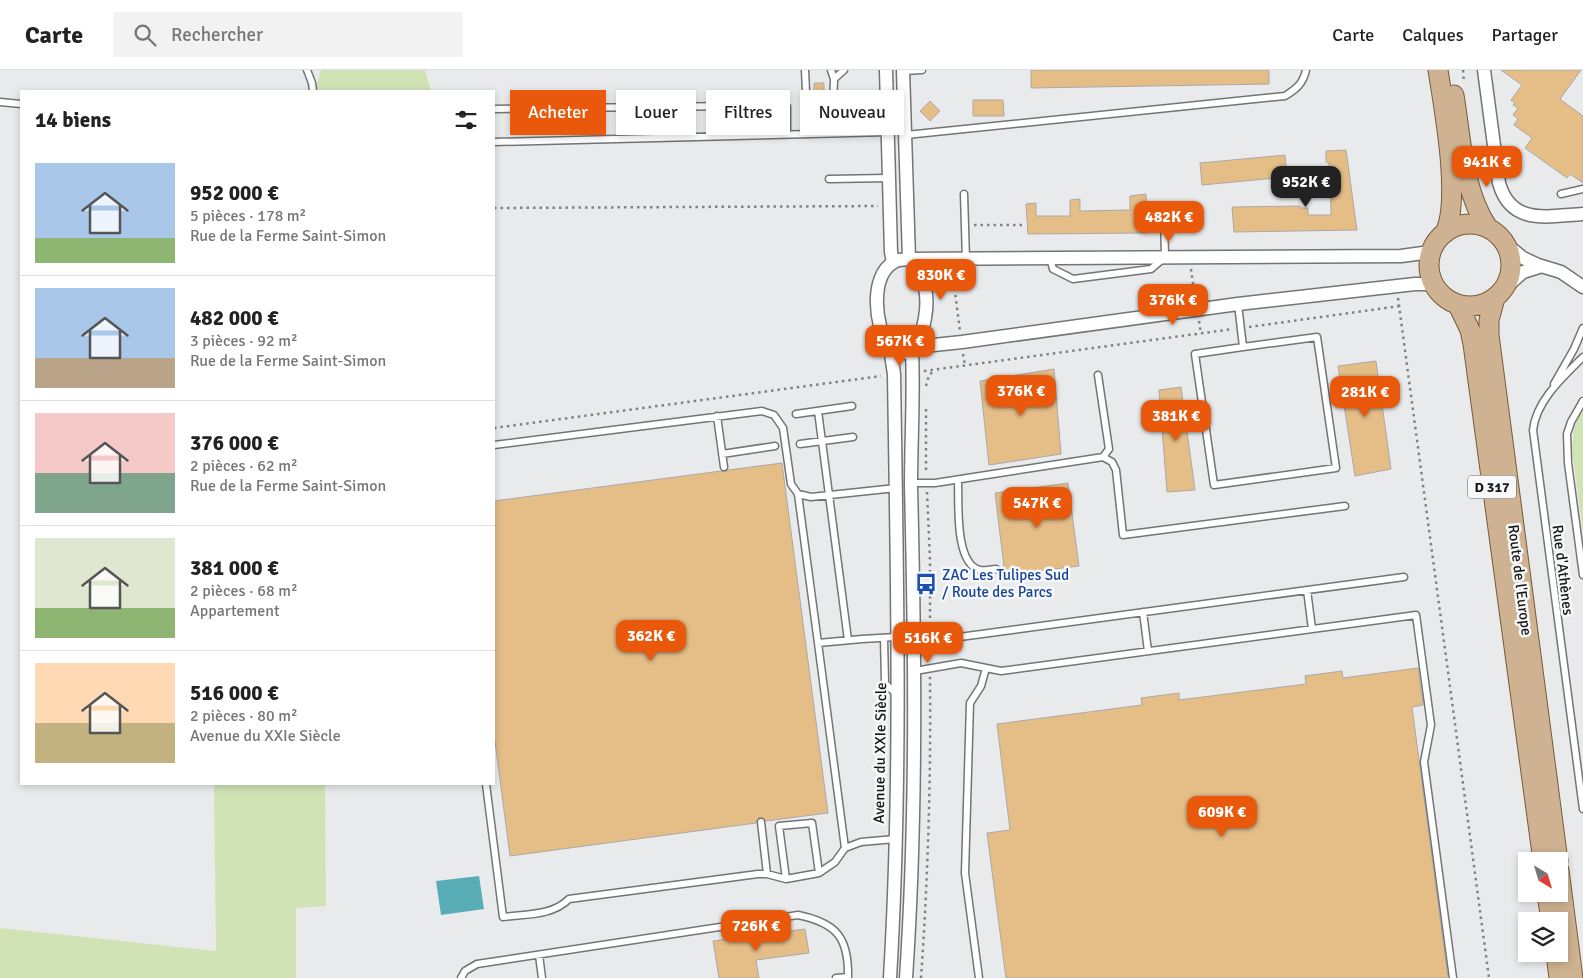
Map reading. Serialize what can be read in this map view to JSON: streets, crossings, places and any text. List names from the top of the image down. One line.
{"streets":{"main road":["D 317","Route de l'Europe"],"street":["Avenue du XXIe Siècle"],"lane":["Rue d'Athènes"]},"places":{"bus stop":["ZAC Les Tulipes Sud / Route des Parcs"]},"north":"bottom right","page":{"header":"Carte","search":"Rechercher","nav":["Carte","Calques","Partager"],"chip":["Acheter","Louer","Filtres","Nouveau"],"heading":"14 biens","price":["941K €","952K €","482K €","830K €","376K €","567K €","376K €","281K €","381K €","547K €","362K €","516K €","609K €","726K €"],"list":[{"name":"952 000 €","note":"5 pièces · 178 m² · Rue de la Ferme Saint-Simon"},{"name":"482 000 €","note":"3 pièces · 92 m² · Rue de la Ferme Saint-Simon"},{"name":"376 000 €","note":"2 pièces · 62 m² · Rue de la Ferme Saint-Simon"},{"name":"381 000 €","note":"2 pièces · 68 m² · Appartement"},{"name":"516 000 €","note":"2 pièces · 80 m² · Avenue du XXIe Siècle"}]}}
